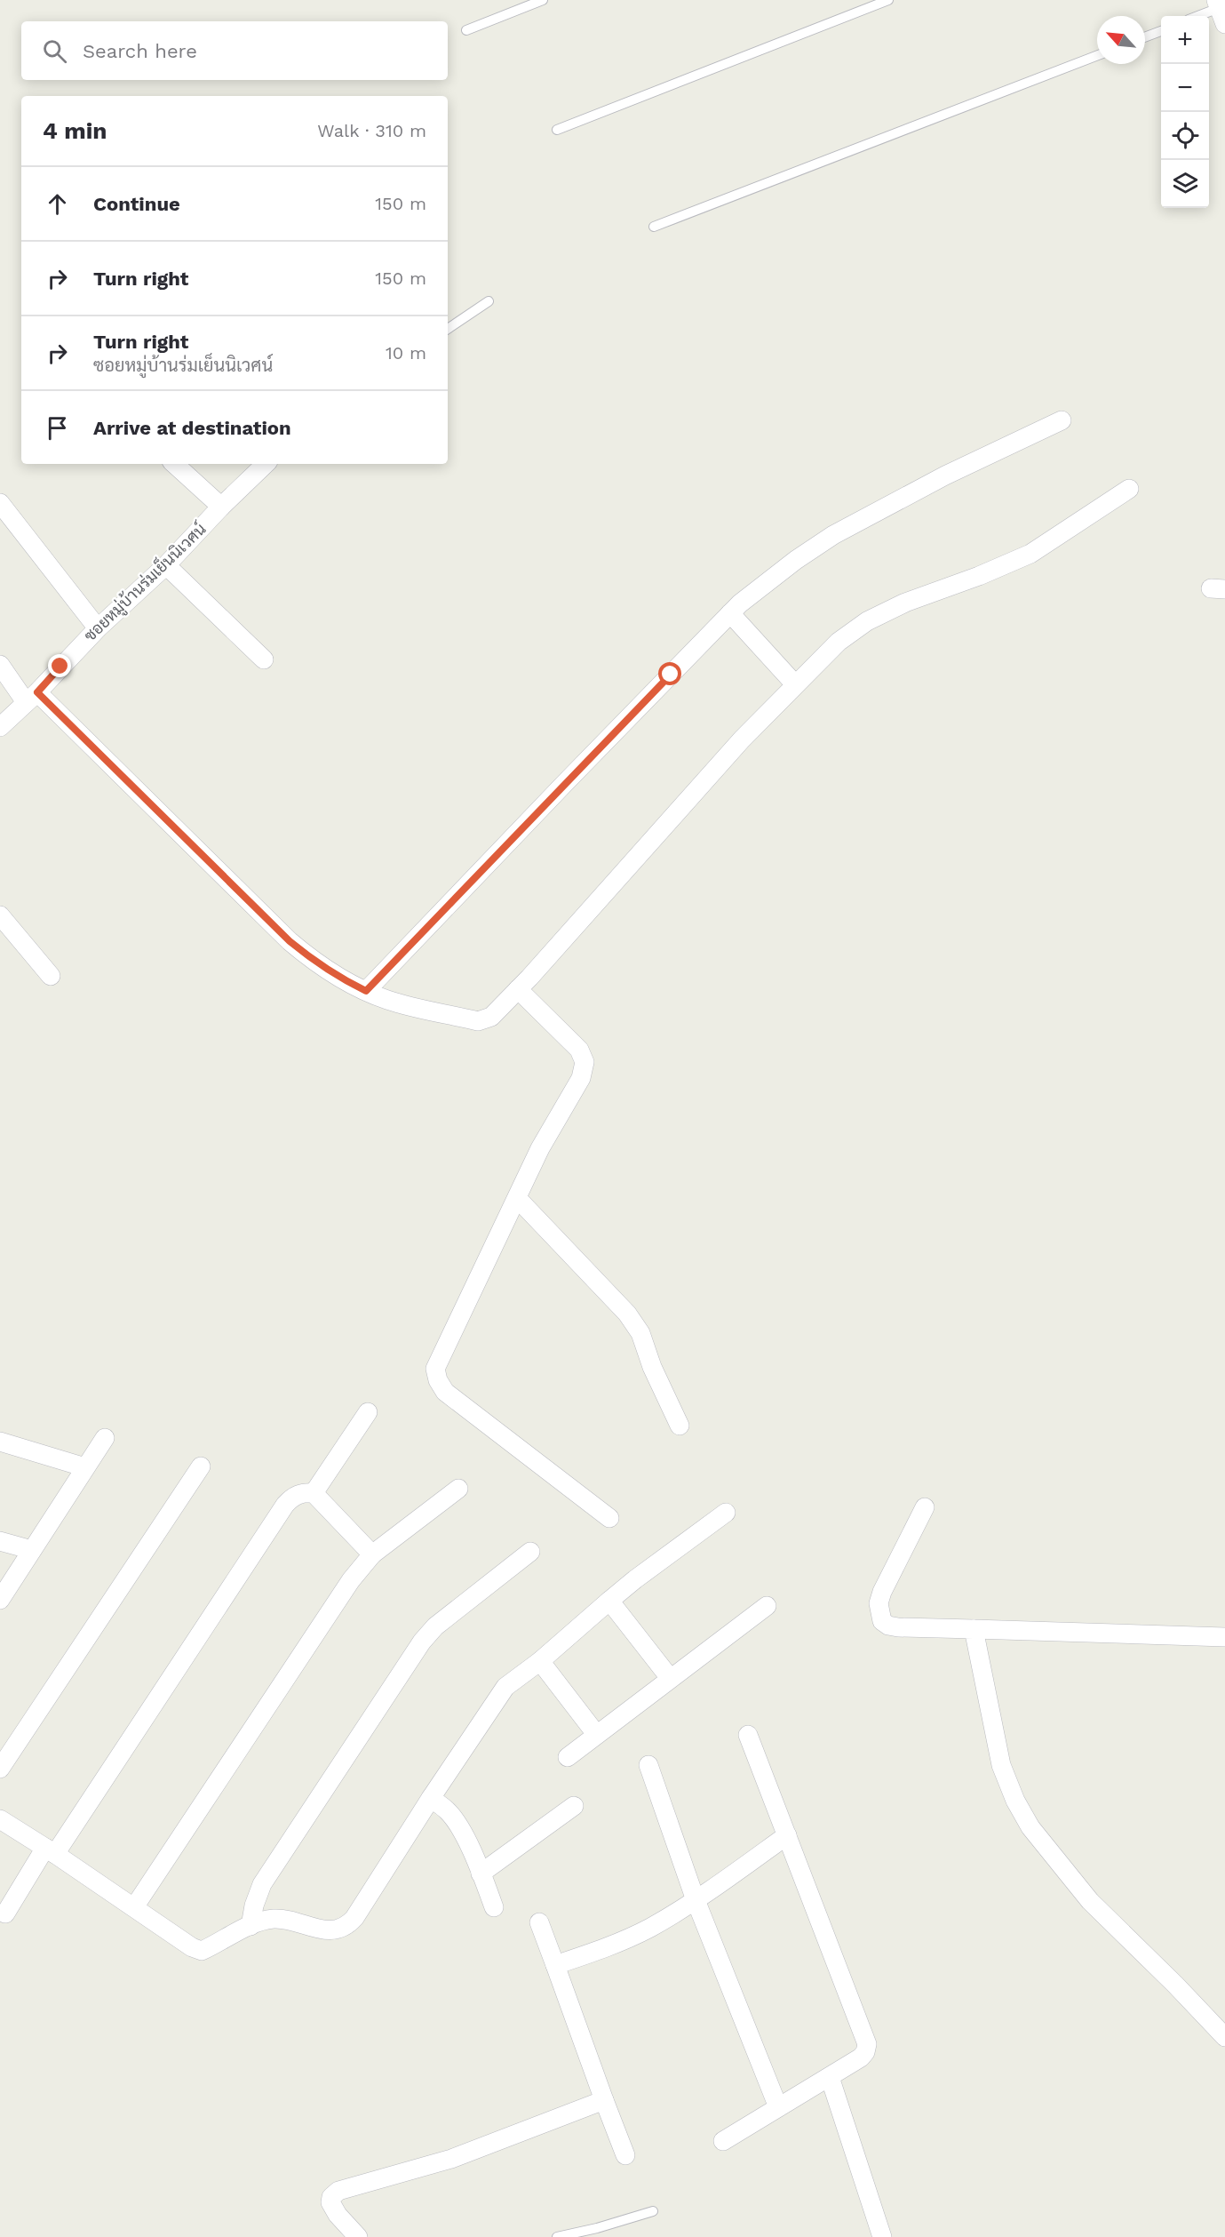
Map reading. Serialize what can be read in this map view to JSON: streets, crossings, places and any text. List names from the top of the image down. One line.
{"streets":{"street":["ซอยหมู่บ้านร่มเย็นนิเวศน์"]},"north":"top left","page":{"map_buttons":["+","−"],"search":"Search here","heading":["4 min","Walk · 310 m"],"list":[["Continue","150 m"],["Turn right","150 m"],["Turn right","ซอยหมู่บ้านร่มเย็นนิเวศน์","10 m"],"Arrive at destination"]}}
